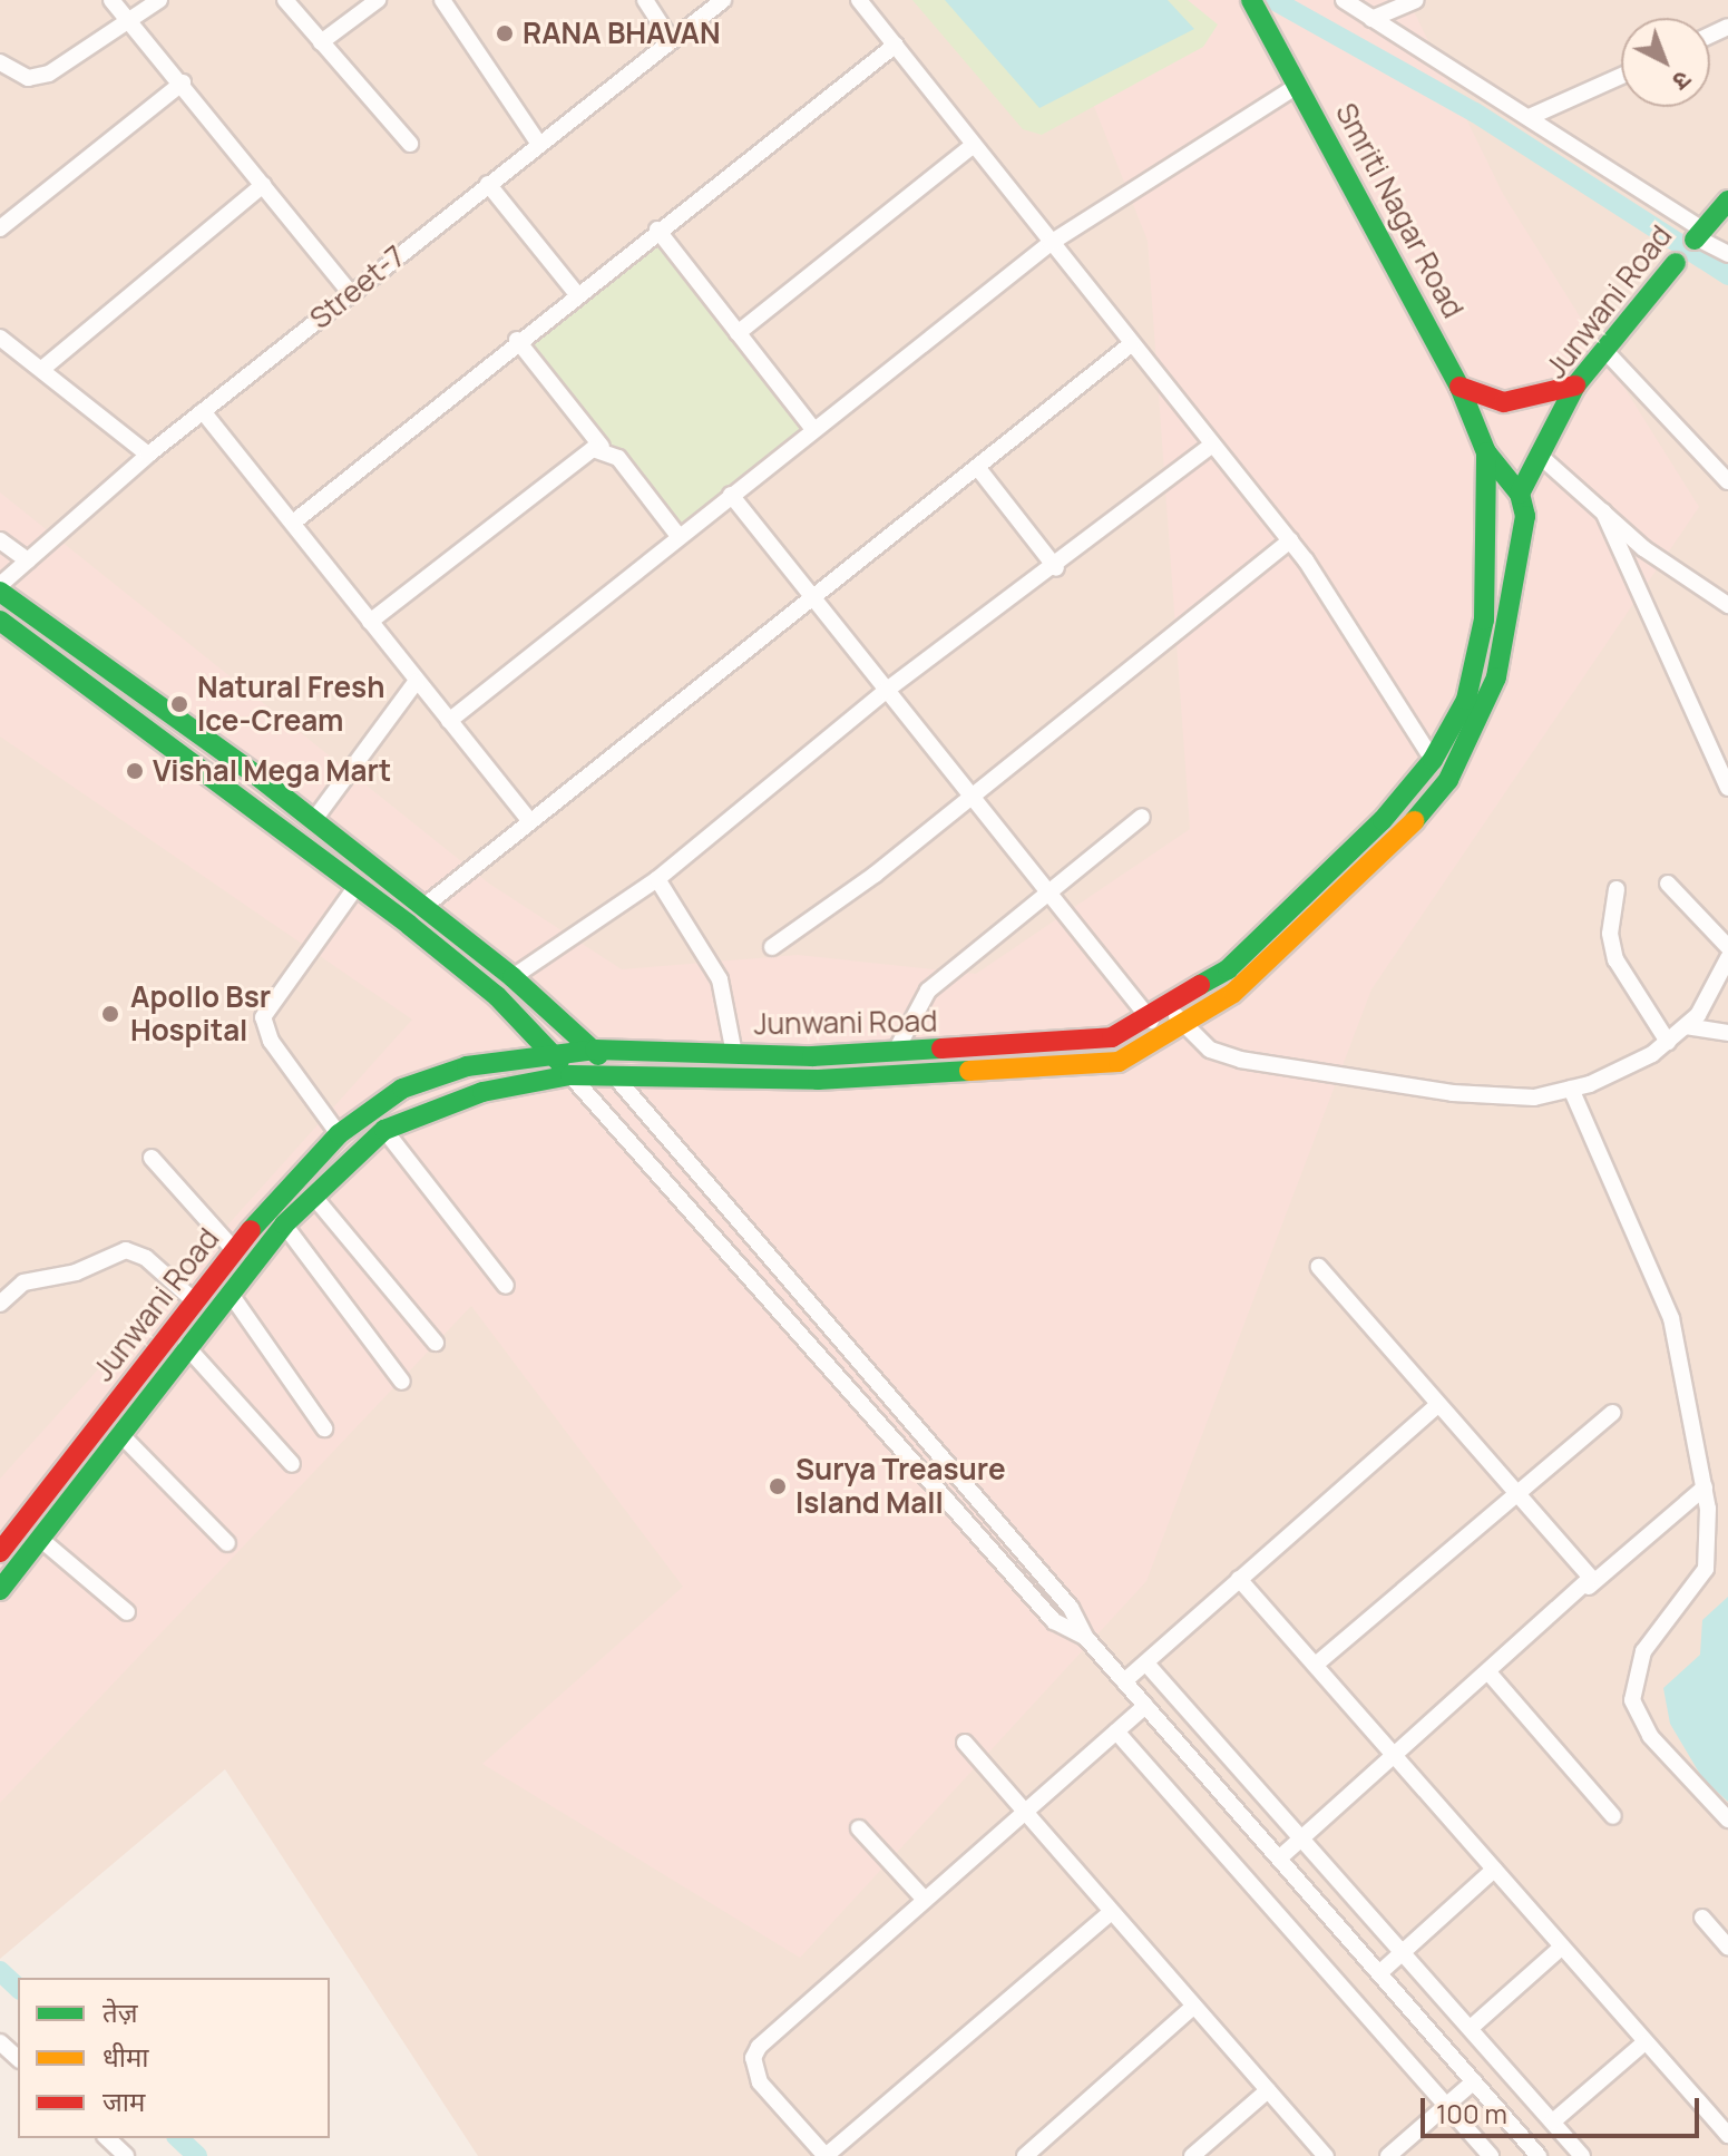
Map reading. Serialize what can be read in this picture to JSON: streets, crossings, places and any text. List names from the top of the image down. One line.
{"streets":{"main road":["Smriti Nagar Road","Junwani Road"],"street":["Street-7"]},"crossings":[["Smriti Nagar Road","Junwani Road"]],"places":["RANA BHAVAN","Natural Fresh Ice-Cream","Vishal Mega Mart","Apollo Bsr Hospital","Surya Treasure Island Mall"],"legend":["तेज़","धीमा","जाम"],"scale_bar":"100 m","north":"bottom right"}
